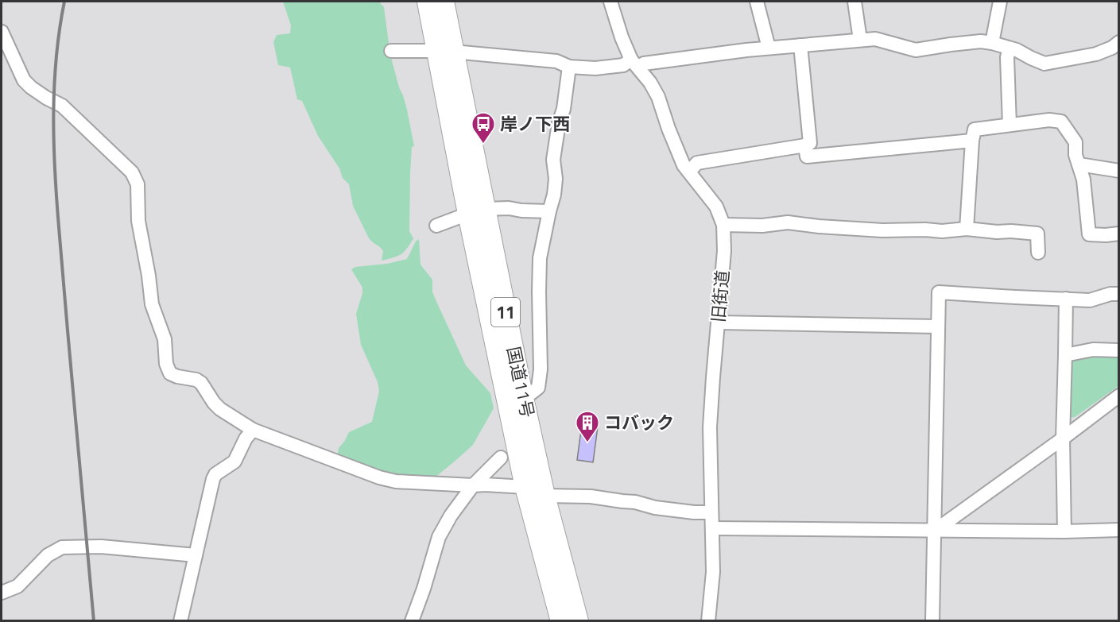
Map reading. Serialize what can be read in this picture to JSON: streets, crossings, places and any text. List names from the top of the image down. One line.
{"streets":{"highway":["11","国道11号"],"street":["旧街道"]},"places":{"bus stop":["岸ノ下西"],"building":["コバック"]}}
